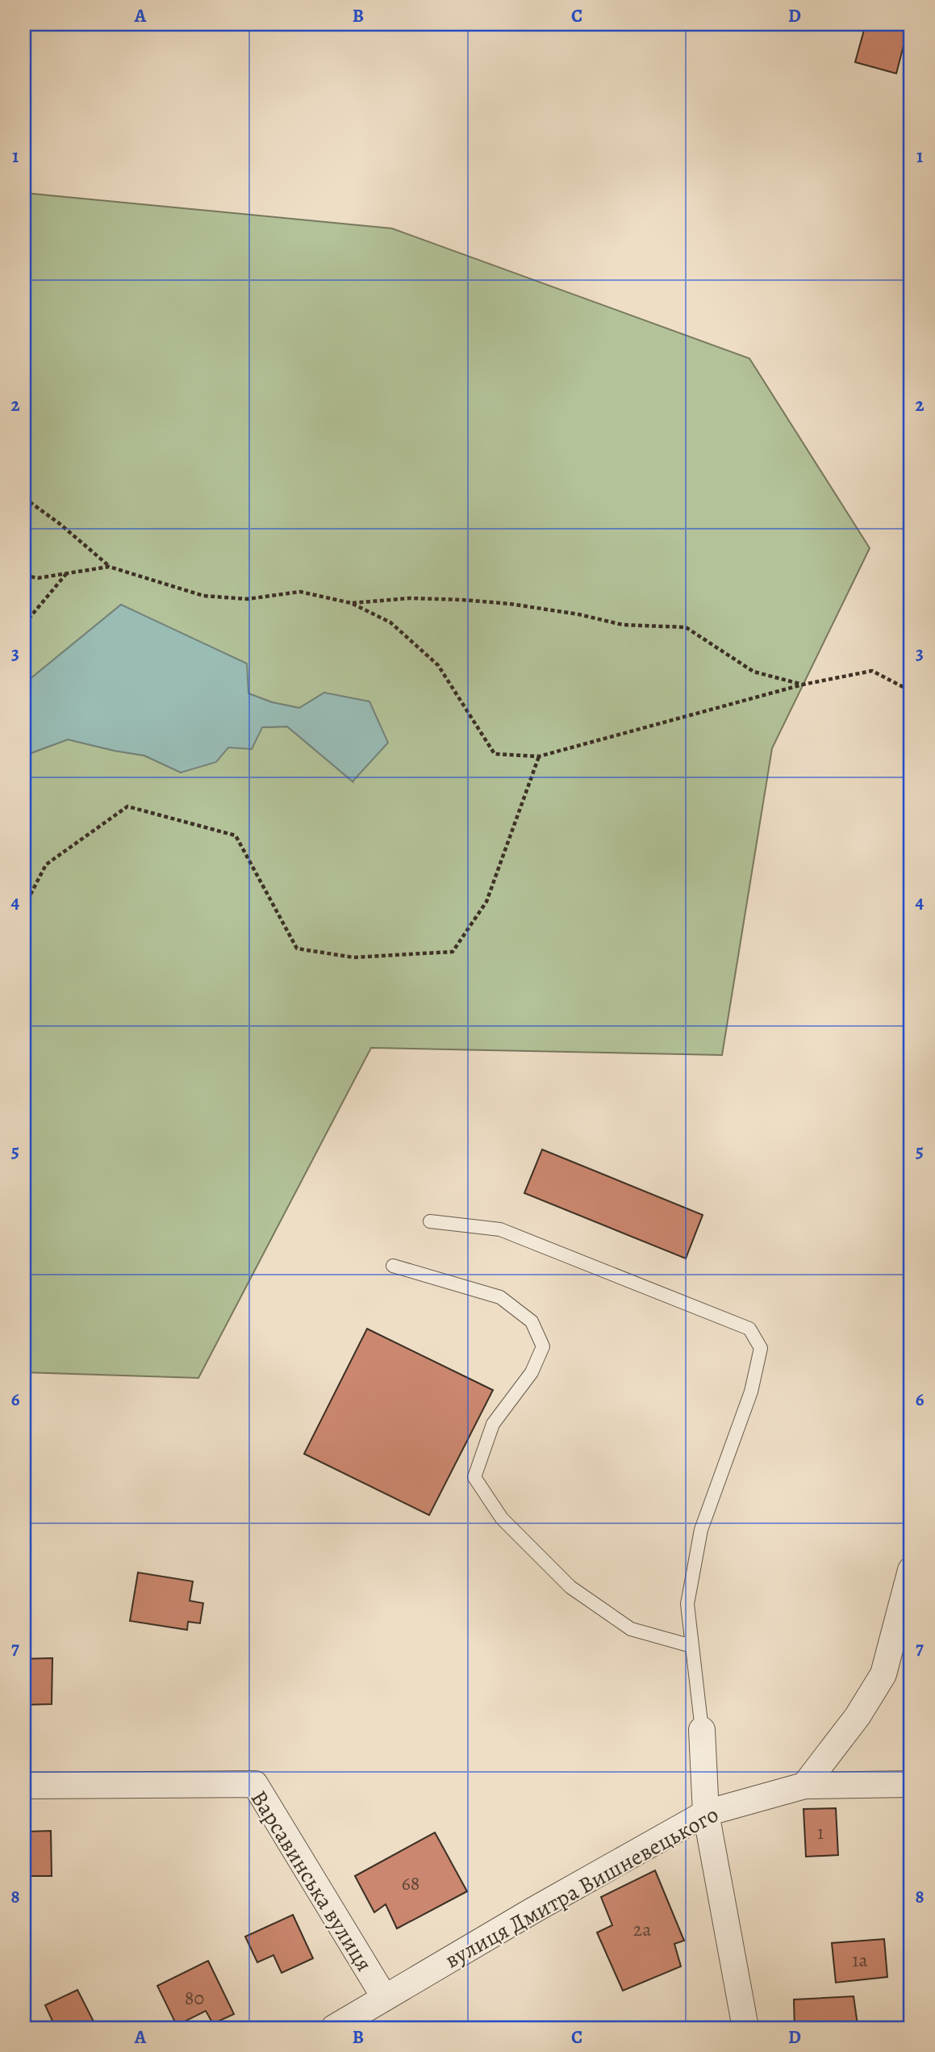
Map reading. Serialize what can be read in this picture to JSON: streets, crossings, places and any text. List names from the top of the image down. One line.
{"streets":{"street":["Варсавинська вулиця","вулиця Дмитра Вишневецького"]},"crossings":[["Варсавинська вулиця","вулиця Дмитра Вишневецького"]],"house_numbers":["1","68","2а","1а","80"],"grid":{"columns":["A","B","C","D"],"rows":["1","2","3","4","5","6","7","8"]}}
